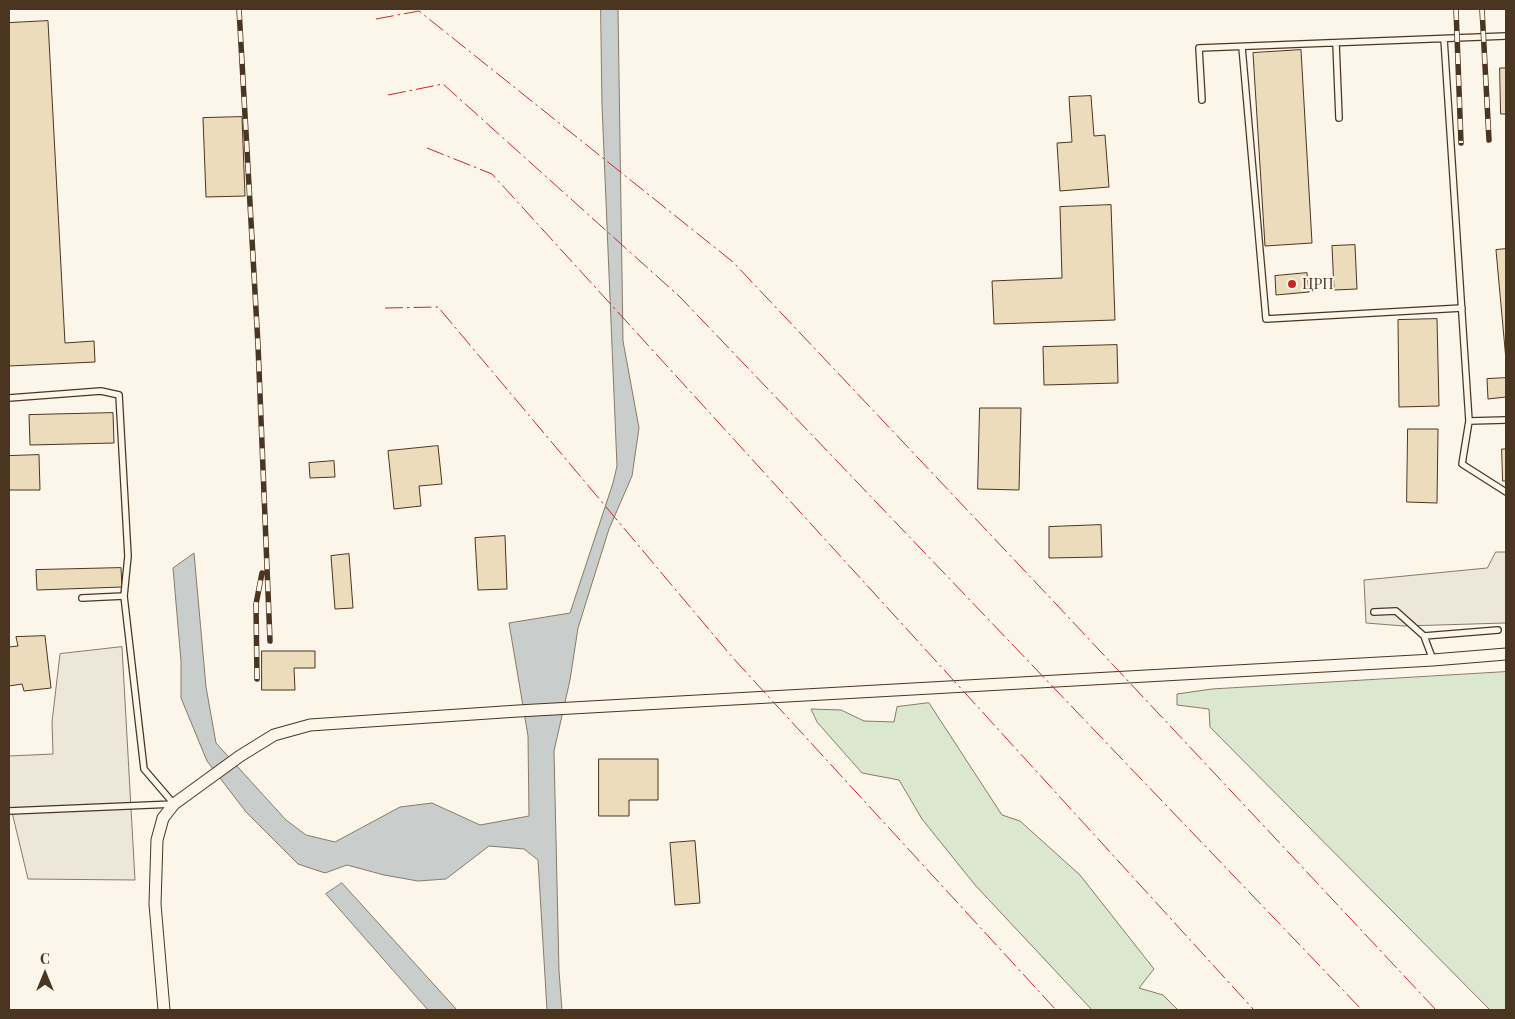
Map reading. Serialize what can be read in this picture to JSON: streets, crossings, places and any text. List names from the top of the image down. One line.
{"places":["ЦРП"],"north":"top"}
